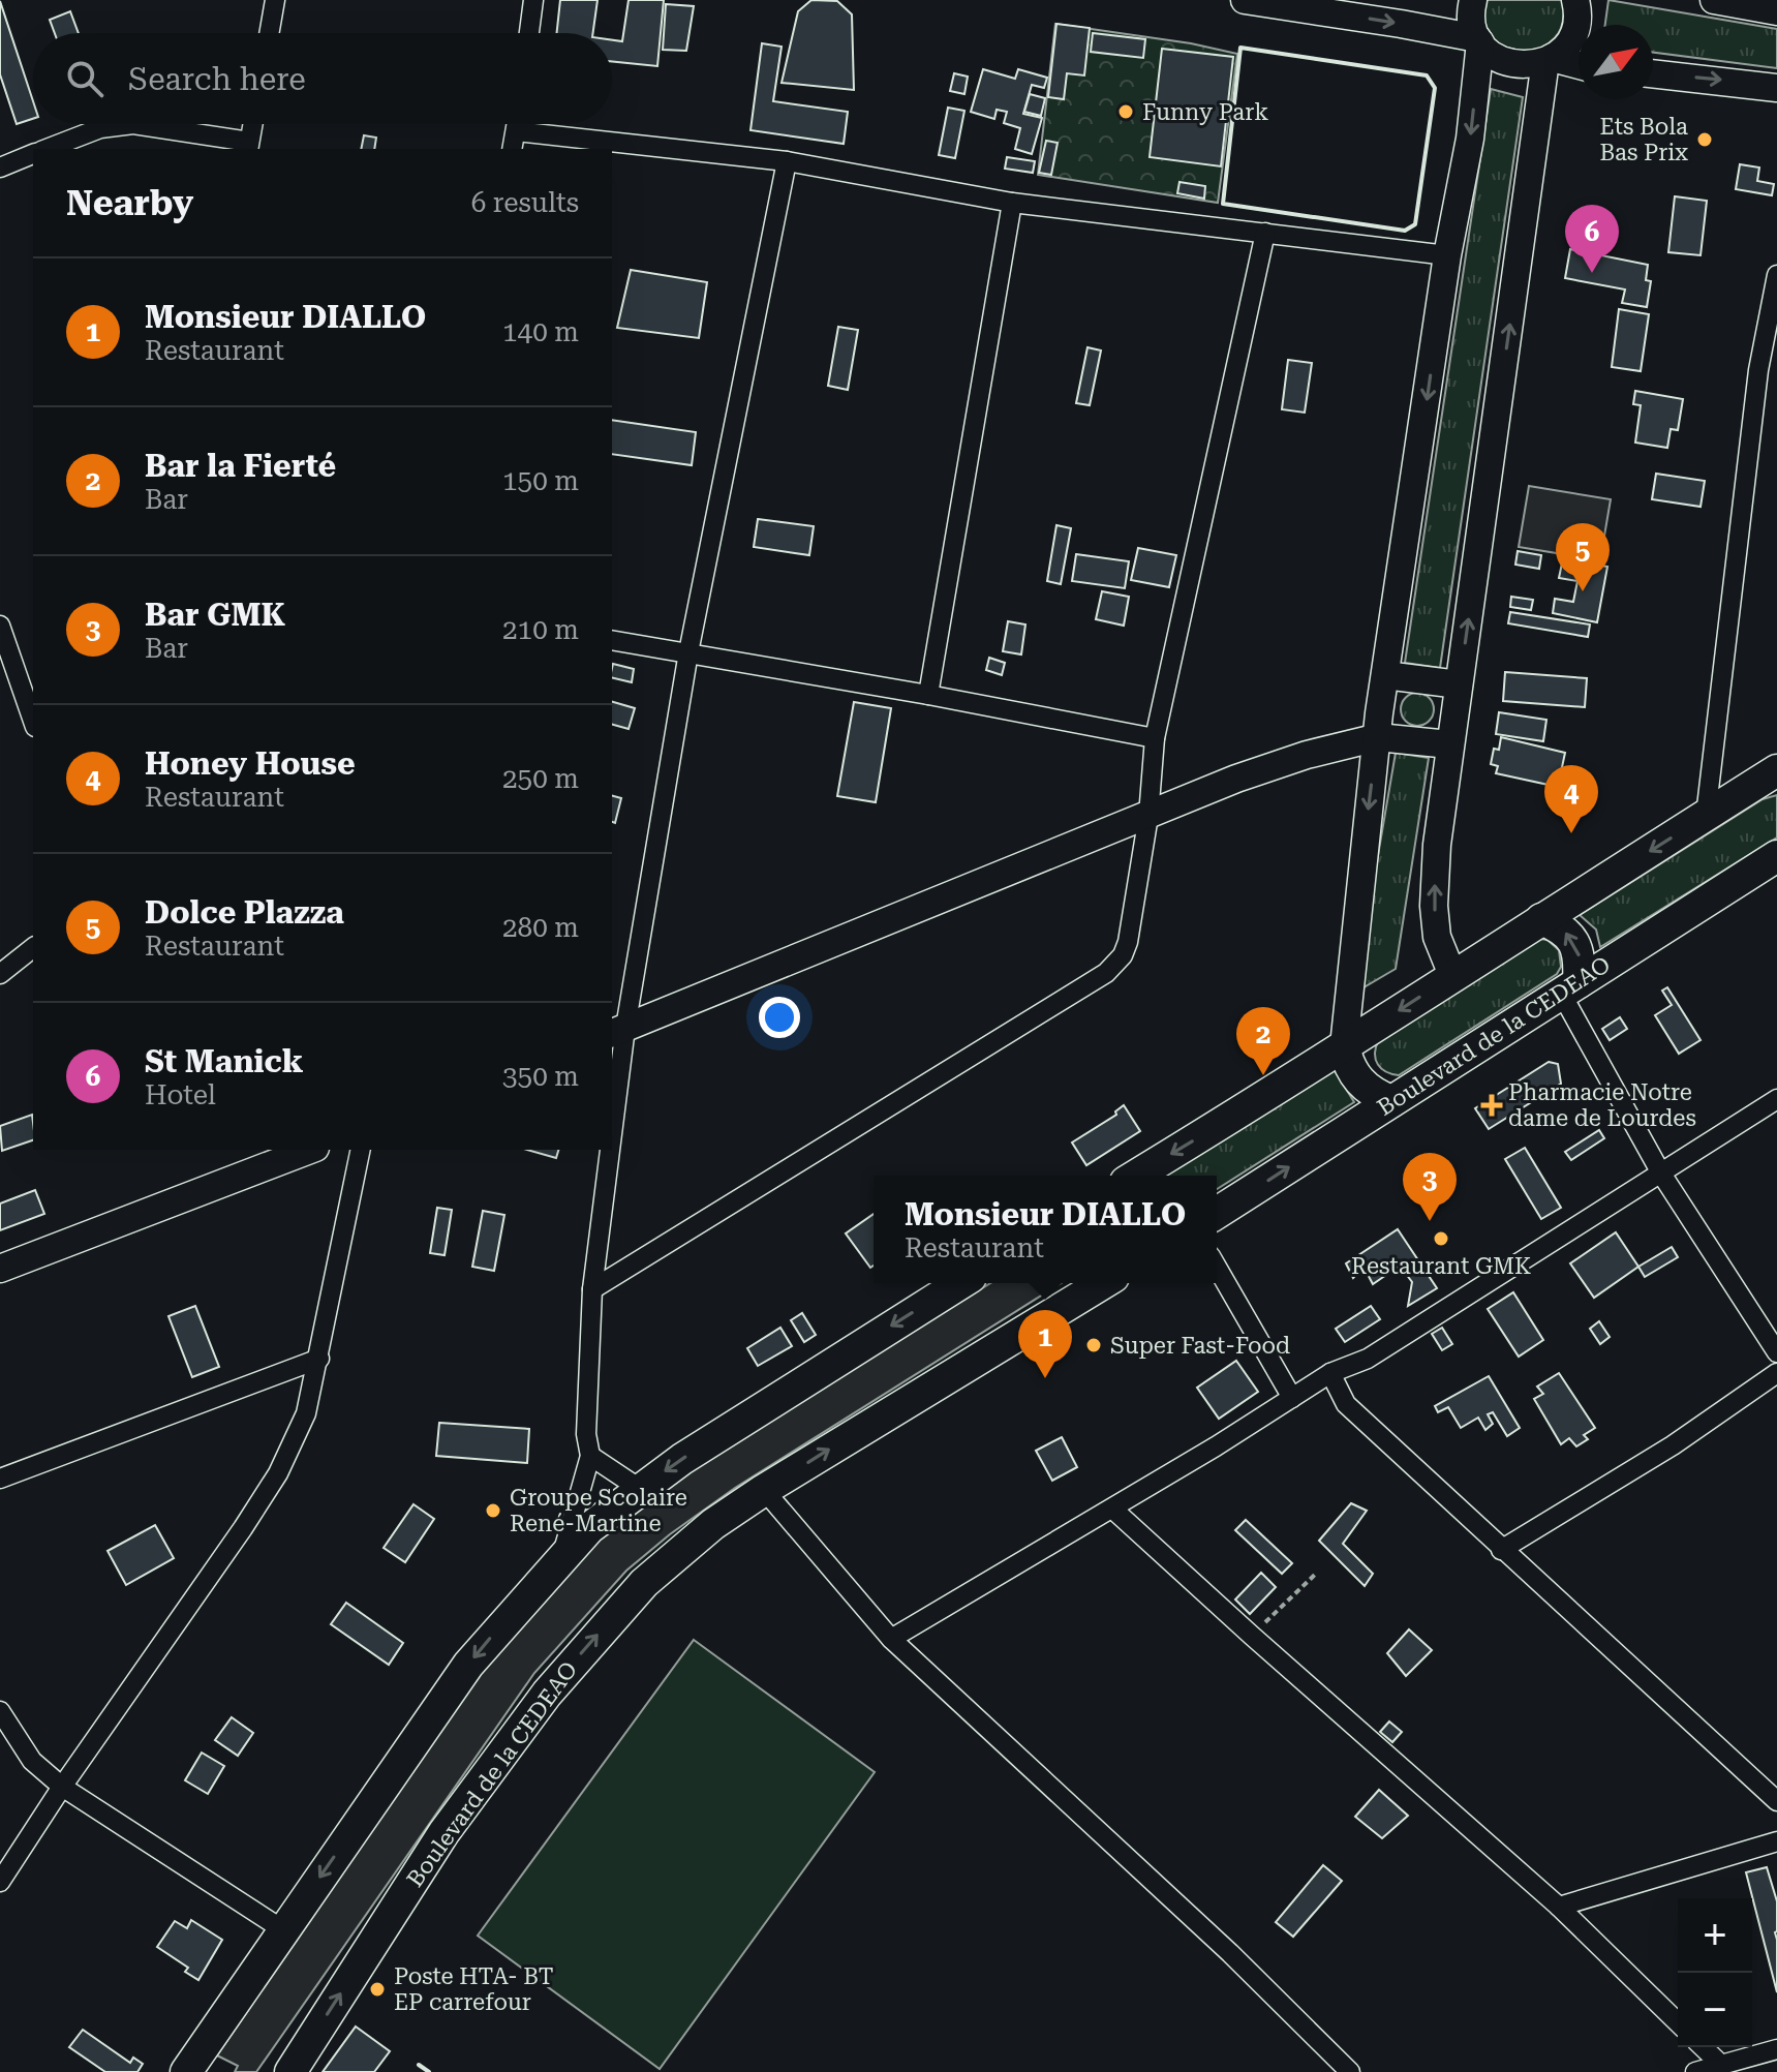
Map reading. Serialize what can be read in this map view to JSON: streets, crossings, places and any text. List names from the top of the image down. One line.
{"streets":{"main road":["Boulevard de la CEDEAO"]},"places":{"other":["Funny Park","Ets Bola Bas Prix","Restaurant GMK","Super Fast-Food","Groupe Scolaire René-Martine","Poste HTA- BT EP carrefour"],"health":["Pharmacie Notre dame de Lourdes"]},"north":"top right","page":{"search":"Search here","heading":["Nearby","6 results"],"pins":["6","5","4","2","3","1"],"list":[{"mark":"1","name":"Monsieur DIALLO","note":"Restaurant","value":"140 m"},{"mark":"2","name":"Bar la Fierté","note":"Bar","value":"150 m"},{"mark":"3","name":"Bar GMK","note":"Bar","value":"210 m"},{"mark":"4","name":"Honey House","note":"Restaurant","value":"250 m"},{"mark":"5","name":"Dolce Plazza","note":"Restaurant","value":"280 m"},{"mark":"6","name":"St Manick","note":"Hotel","value":"350 m"}],"popup":["Monsieur DIALLO","Restaurant"],"map_buttons":["+","−"]}}
